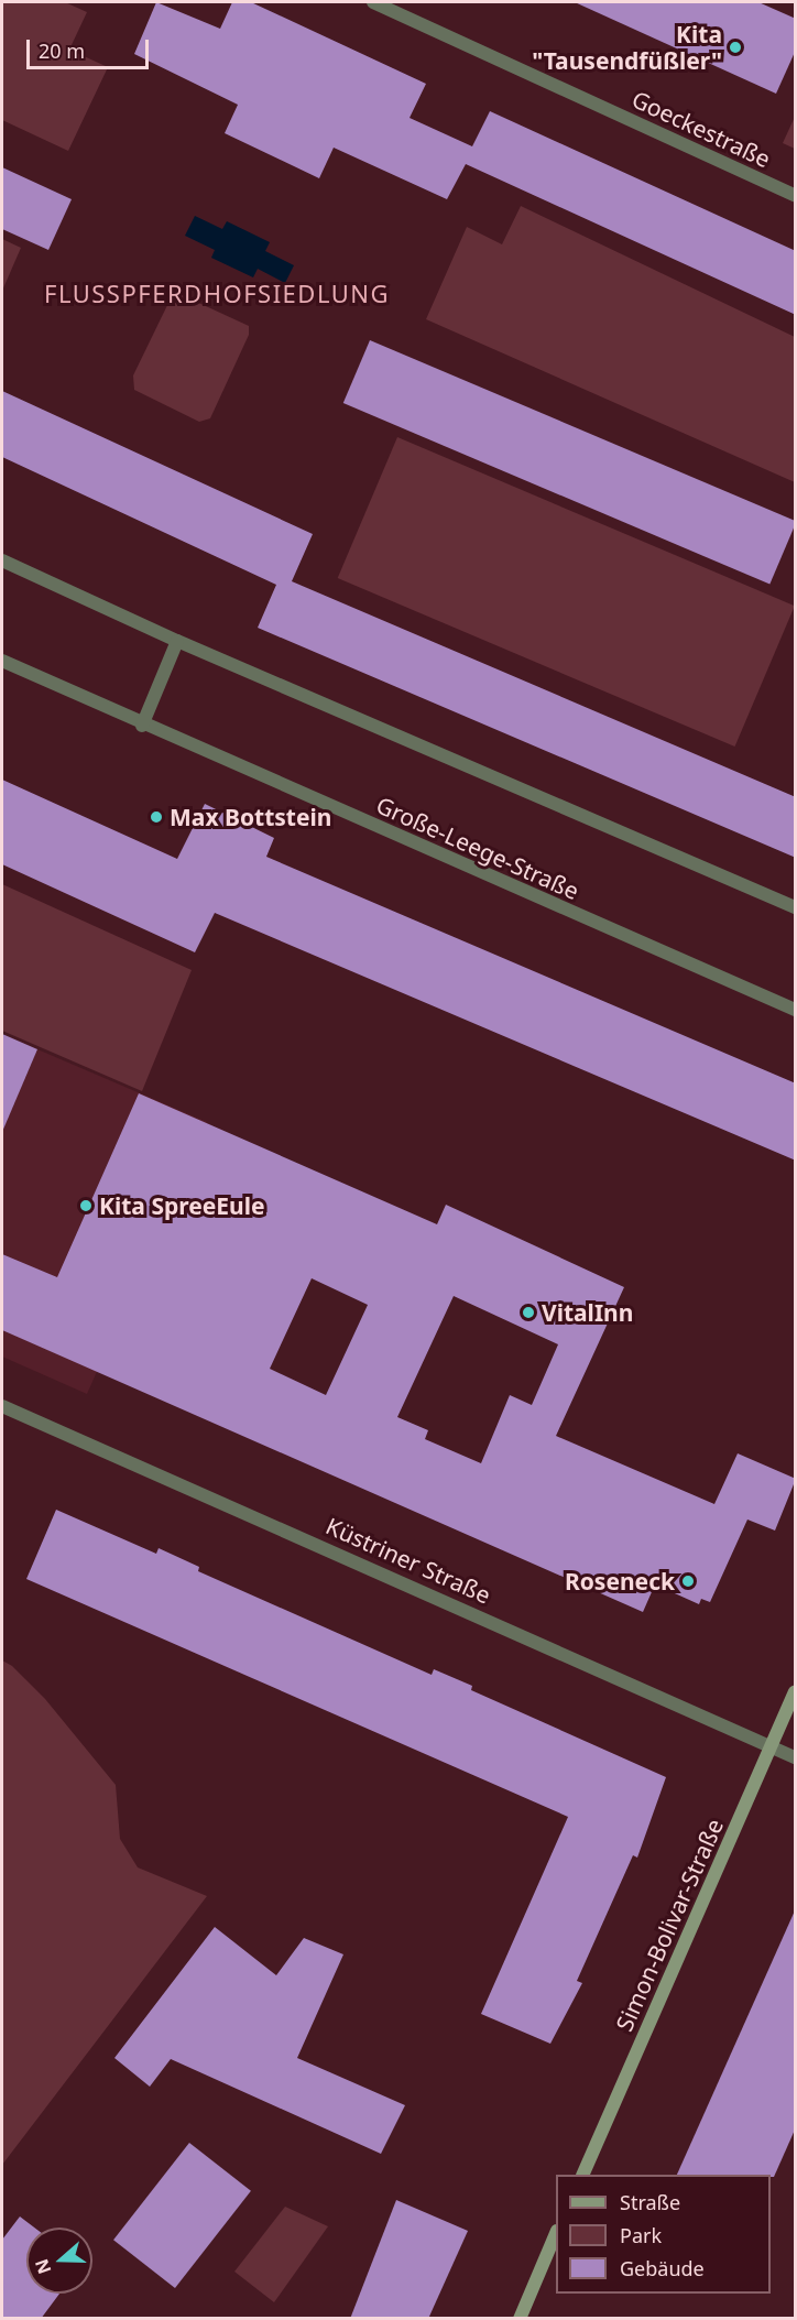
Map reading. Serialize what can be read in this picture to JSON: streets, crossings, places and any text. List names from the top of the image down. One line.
{"streets":{"street":["Goeckestraße","Große-Leege-Straße","Küstriner Straße","Simon-Bolivar-Straße"]},"crossings":[["Küstriner Straße","Simon-Bolivar-Straße"]],"districts":["FLUSSPFERDHOFSIEDLUNG"],"places":["Kita \"Tausendfüßler\"","Max Bottstein","Kita SpreeEule","VitalInn","Roseneck"],"legend":["Straße","Park","Gebäude"],"scale_bar":"20 m","north":"left"}
